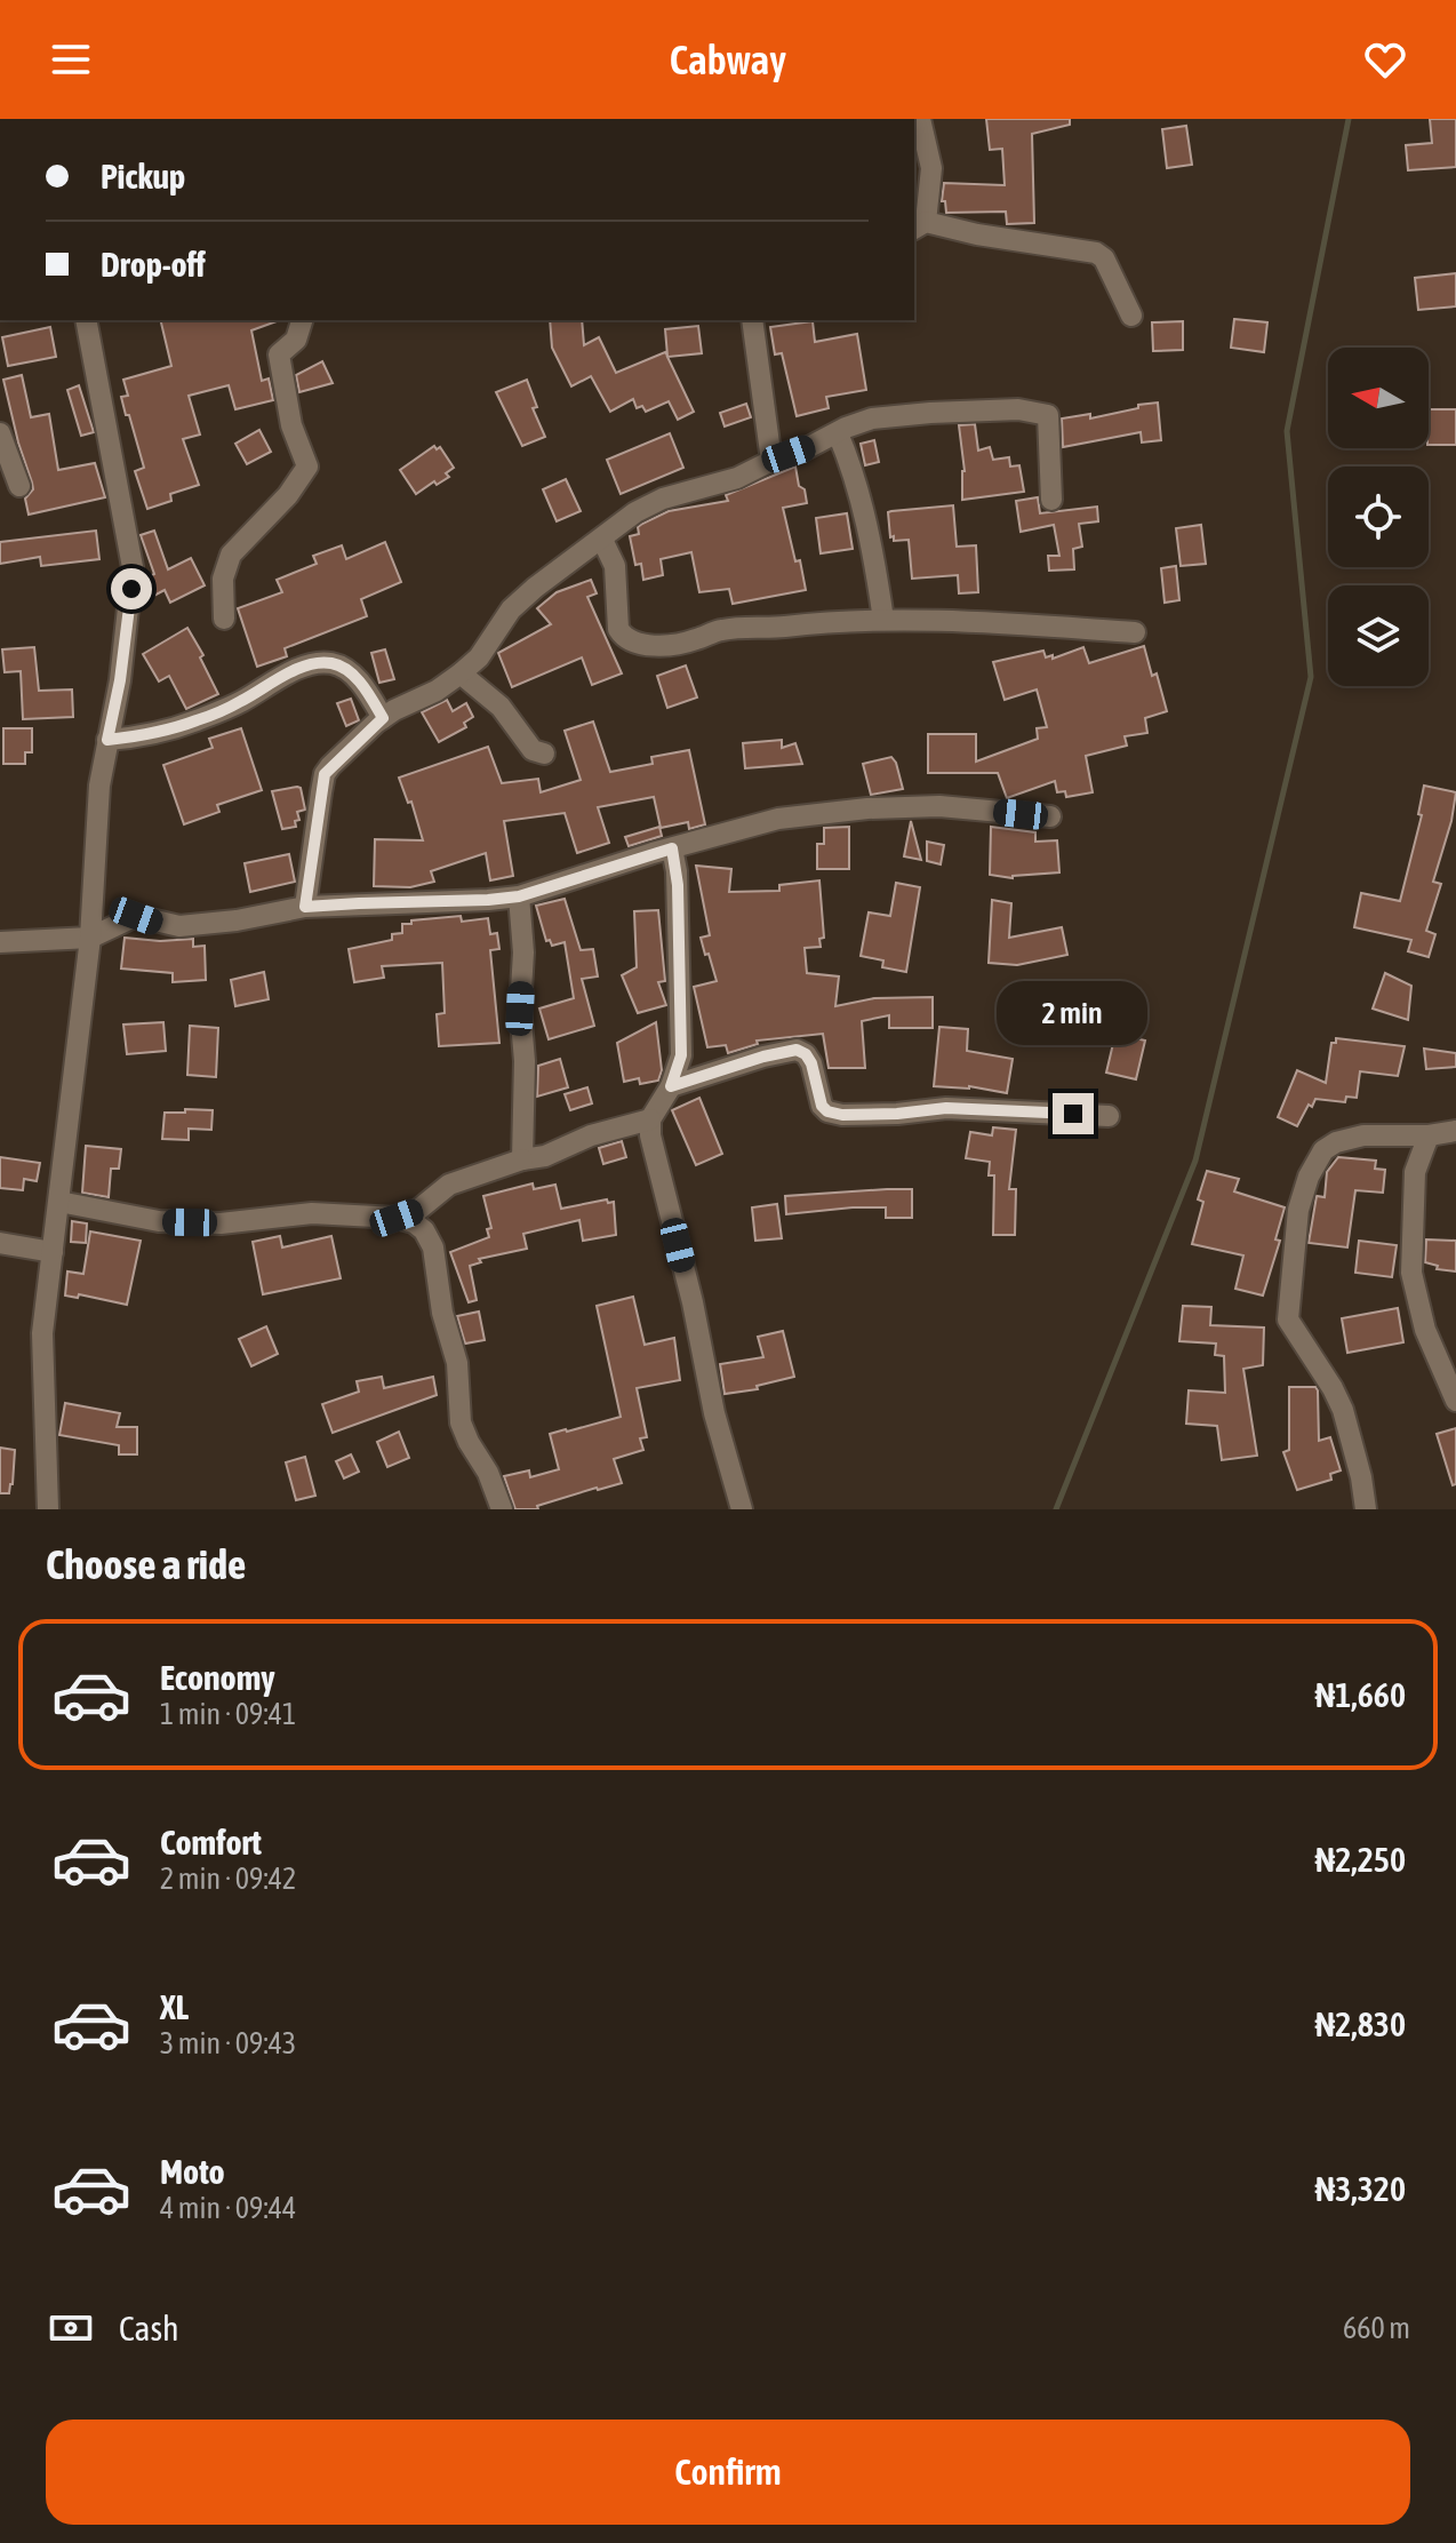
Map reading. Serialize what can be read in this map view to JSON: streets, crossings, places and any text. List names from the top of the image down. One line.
{"north":"left","page":{"header":"Cabway","banner":["Pickup","Drop-off"],"bubble":"2 min","heading":"Choose a ride","list":[{"name":"Economy","note":"1 min · 09:41","value":"₦1,660"},{"name":"Comfort","note":"2 min · 09:42","value":"₦2,250"},{"name":"XL","note":"3 min · 09:43","value":"₦2,830"},{"name":"Moto","note":"4 min · 09:44","value":"₦3,320"}],"pay":["Cash","660 m"],"buttons":"Confirm"}}
